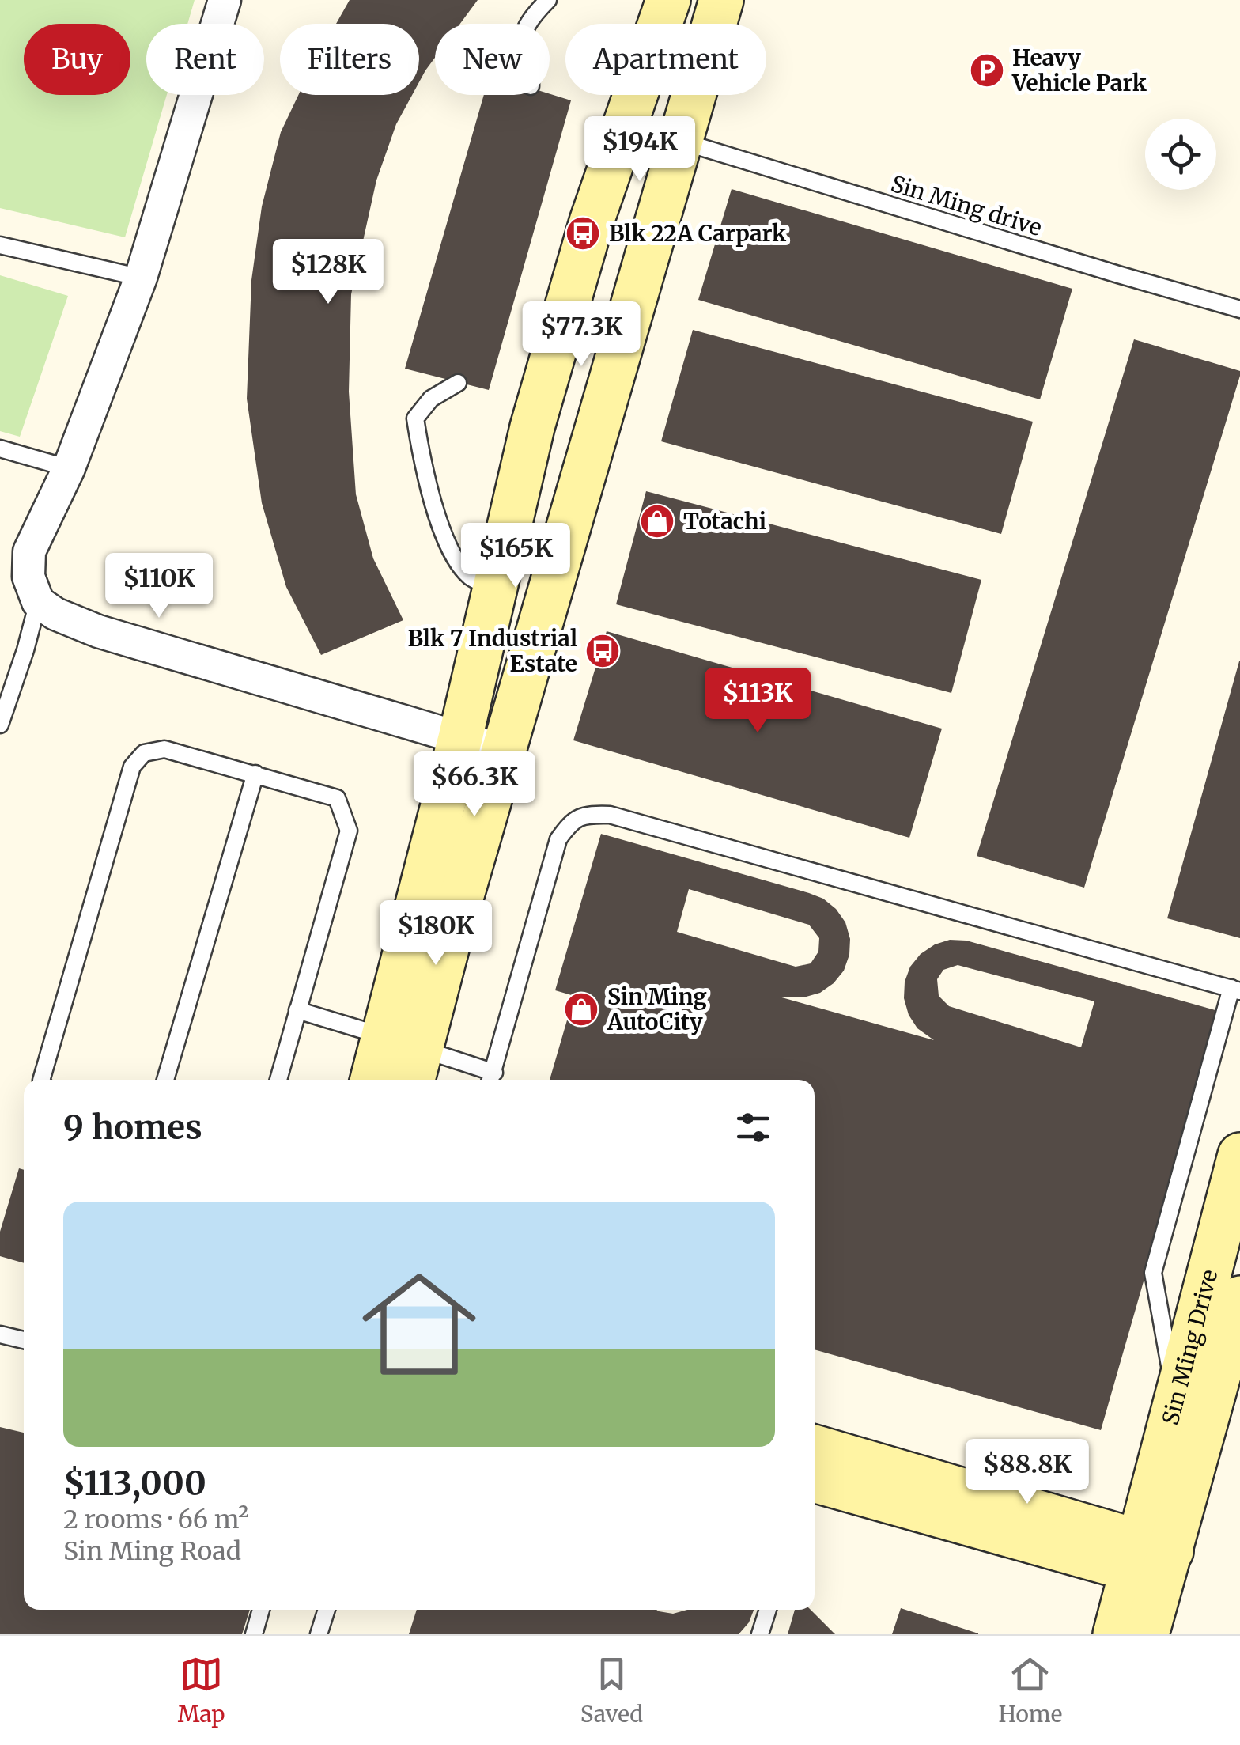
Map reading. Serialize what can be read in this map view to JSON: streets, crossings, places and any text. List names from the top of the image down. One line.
{"streets":{"street":["Sin Ming Drive"],"lane":["Sin Ming drive"]},"places":{"parking":["Heavy Vehicle Park"],"bus stop":["Blk 22A Carpark","Blk 7 Industrial Estate"],"shop":["Totachi","Sin Ming AutoCity"]},"page":{"chip":["Buy","Rent","Filters","New","Apartment"],"price":["$194K","$128K","$77.3K","$165K","$110K","$113K","$66.3K","$180K","$88.8K"],"heading":"9 homes","list":[{"name":"$113,000","note":"2 rooms · 66 m² · Sin Ming Road"}],"tabs":["Map","Saved","Home"]}}
